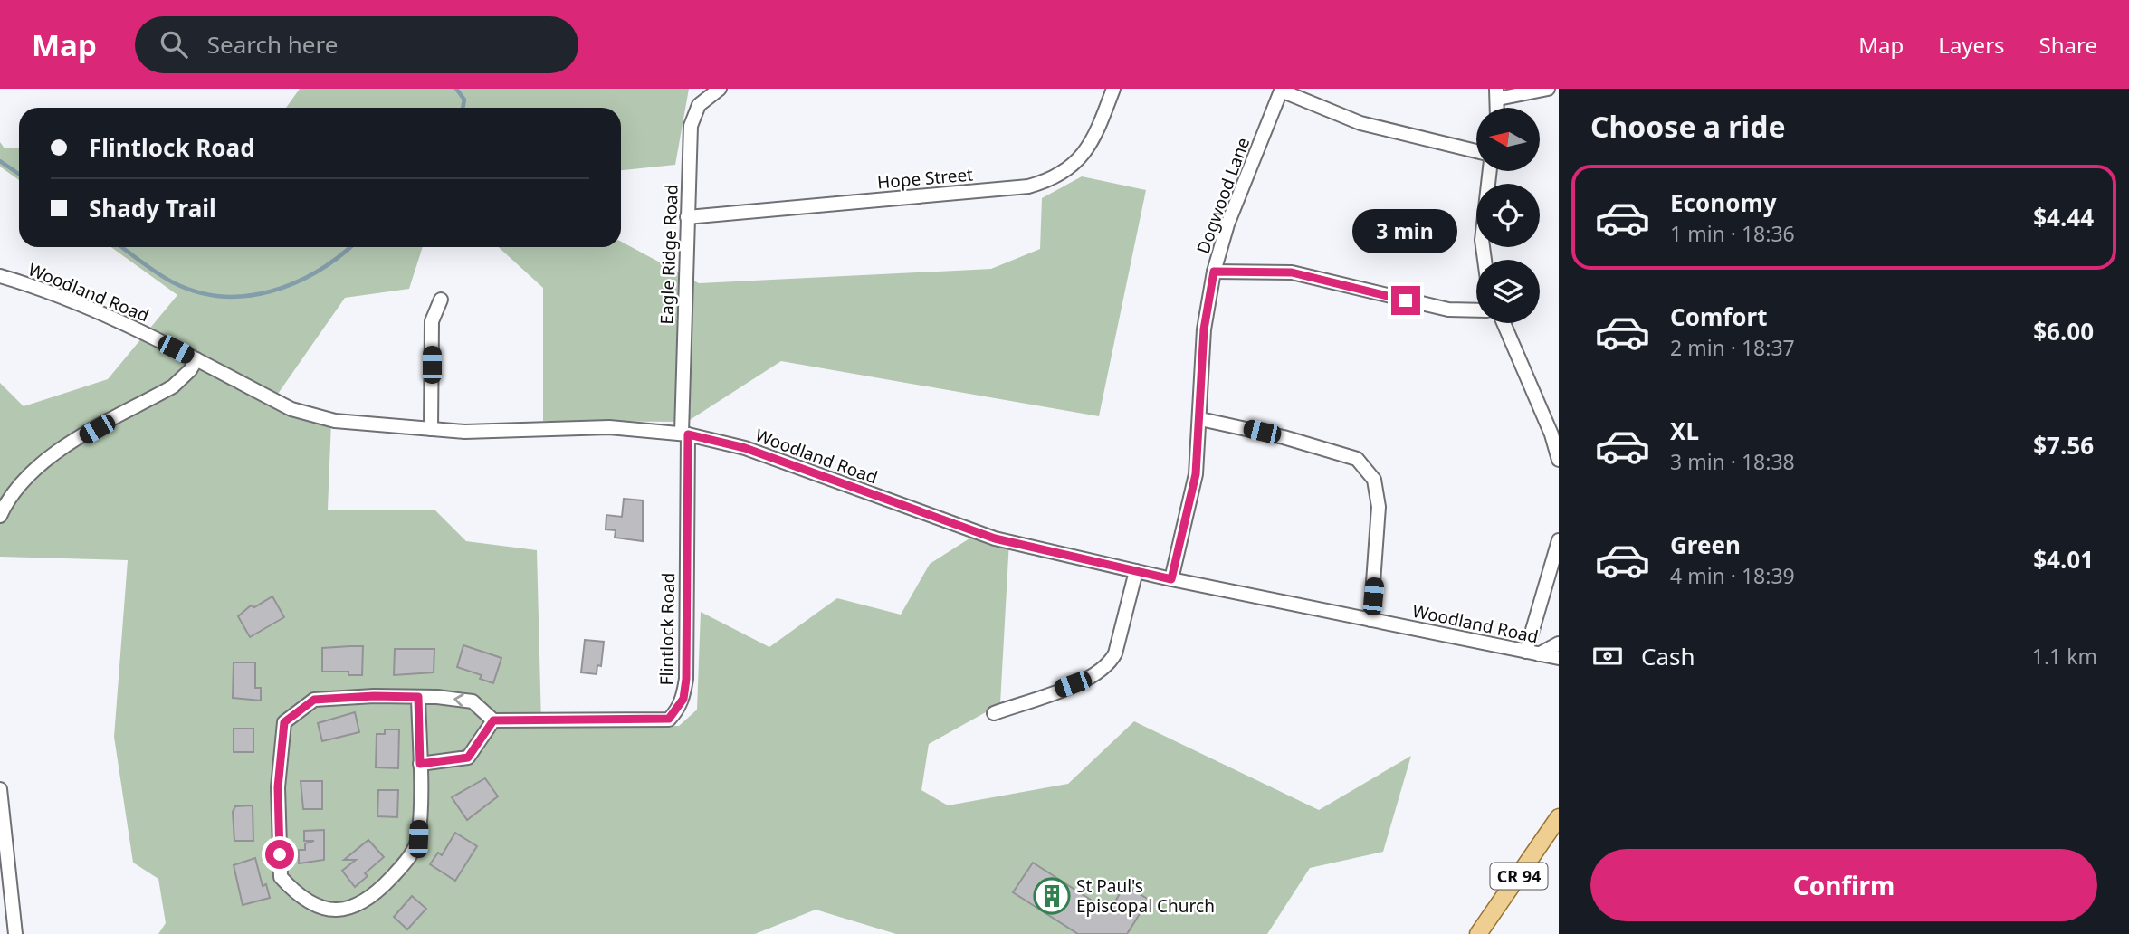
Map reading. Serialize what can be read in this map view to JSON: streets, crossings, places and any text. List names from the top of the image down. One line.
{"streets":{"main road":["CR 94"],"street":["Hope Street","Dogwood Lane","Eagle Ridge Road","Woodland Road","Flintlock Road"]},"crossings":[["Hope Street","Eagle Ridge Road"],["Dogwood Lane","Woodland Road"],["Eagle Ridge Road","Woodland Road"],["Eagle Ridge Road","Flintlock Road"],["Woodland Road","Flintlock Road"]],"places":{"building":["St Paul's Episcopal Church"]},"north":"left","page":{"header":"Map","search":"Search here","nav":["Map","Layers","Share"],"heading":"Choose a ride","banner":["Flintlock Road","Shady Trail"],"list":[{"name":"Economy","note":"1 min · 18:36","value":"$4.44"},{"name":"Comfort","note":"2 min · 18:37","value":"$6.00"},{"name":"XL","note":"3 min · 18:38","value":"$7.56"},{"name":"Green","note":"4 min · 18:39","value":"$4.01"}],"bubble":"3 min","pay":["Cash","1.1 km"],"buttons":"Confirm"}}
